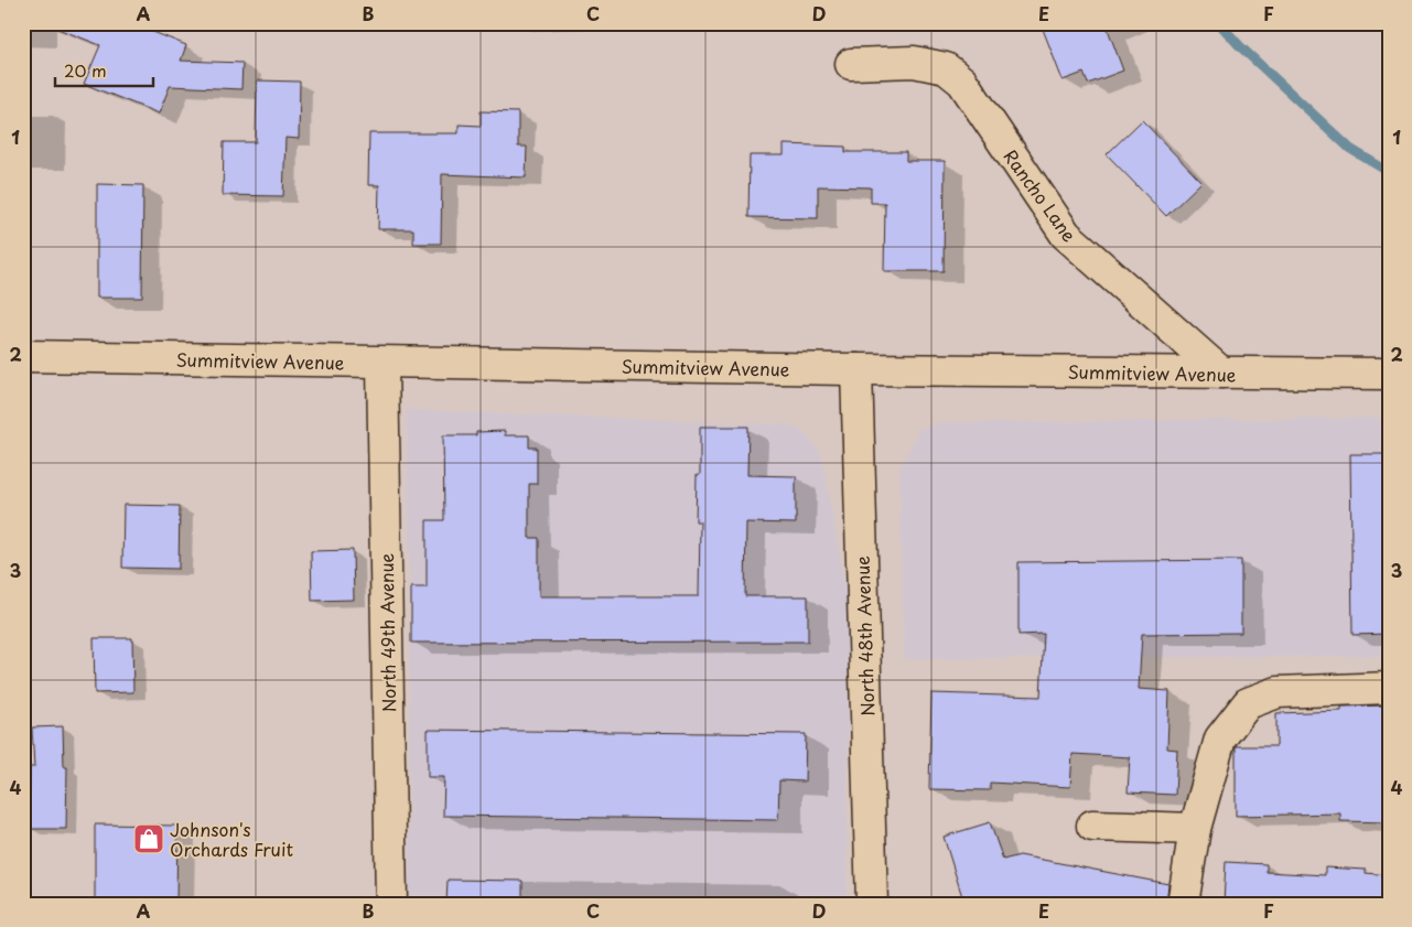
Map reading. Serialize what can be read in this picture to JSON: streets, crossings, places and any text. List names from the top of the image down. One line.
{"streets":{"street":["Rancho Lane","Summitview Avenue","North 49th Avenue","North 48th Avenue"]},"crossings":[["Rancho Lane","Summitview Avenue"],["Summitview Avenue","North 49th Avenue"],["Summitview Avenue","North 48th Avenue"]],"places":{"shop":["Johnson's Orchards Fruit"]},"scale_bar":"20 m","grid":{"columns":["A","B","C","D","E","F"],"rows":["1","2","3","4"]}}
